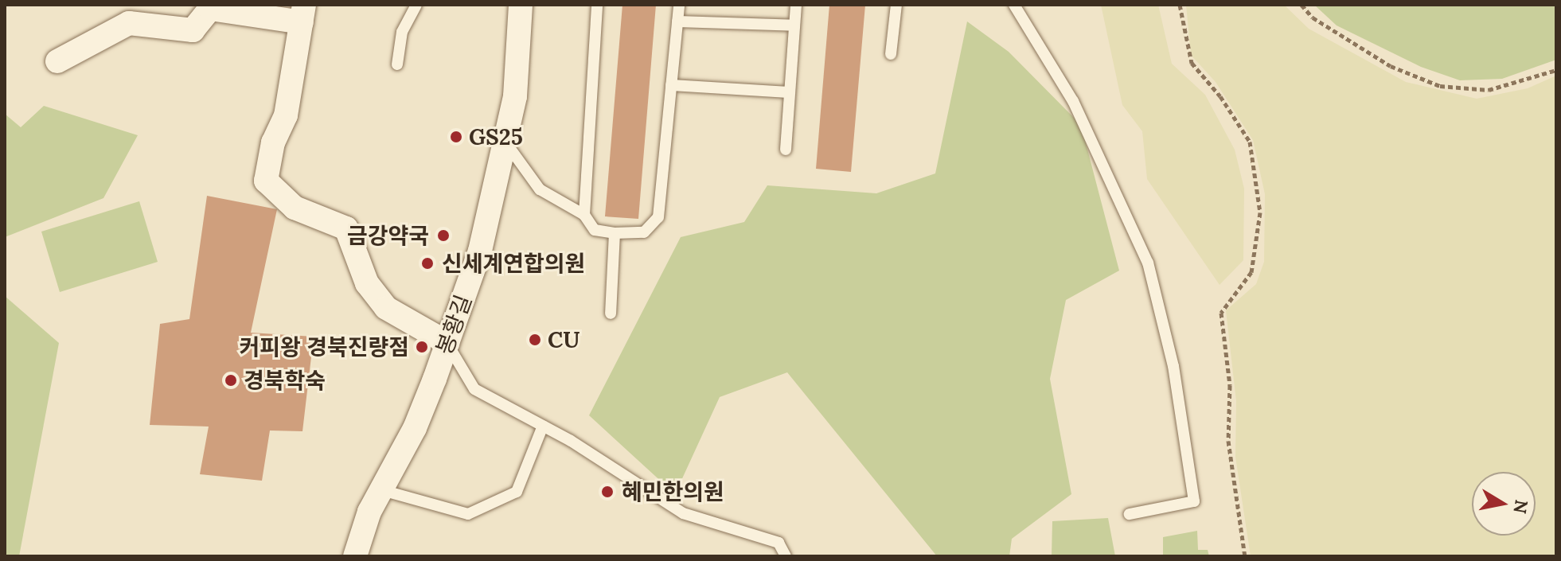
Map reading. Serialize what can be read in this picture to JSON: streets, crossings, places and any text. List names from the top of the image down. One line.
{"streets":{"street":["봉황길"]},"places":["GS25","금강약국","신세계연합의원","CU","커피왕 경북진량점","경북학숙","혜민한의원"],"north":"right"}
